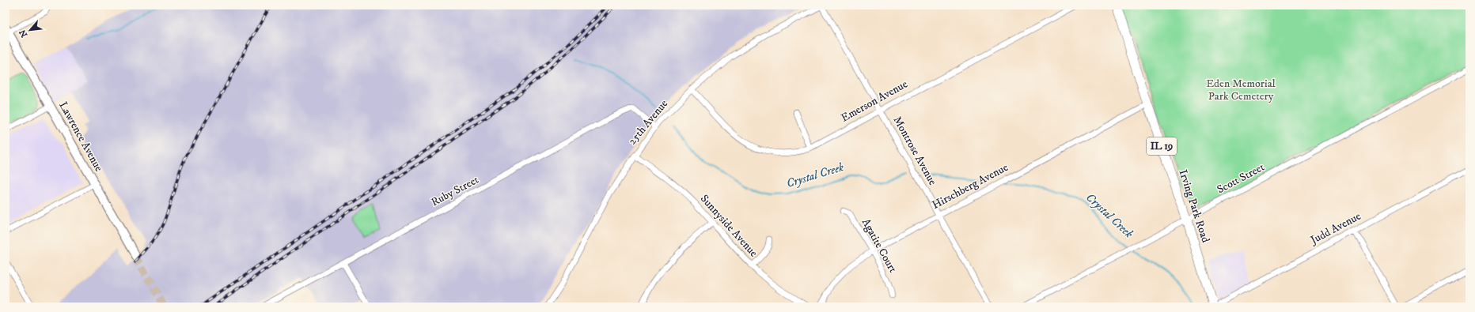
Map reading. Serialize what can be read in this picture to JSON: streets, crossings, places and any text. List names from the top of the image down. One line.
{"streets":{"main road":["Lawrence Avenue","IL 19","Irving Park Road"],"street":["Emerson Avenue","25th Avenue","Montrose Avenue","Scott Street","Hirschberg Avenue","Ruby Street","Sunnyside Avenue","Judd Avenue","Agatite Court"]},"crossings":[["Emerson Avenue","25th Avenue"],["Emerson Avenue","Montrose Avenue"],["25th Avenue","Montrose Avenue"],["25th Avenue","Ruby Street"],["25th Avenue","Sunnyside Avenue"],["Montrose Avenue","Hirschberg Avenue"],["Scott Street","Irving Park Road"],["Hirschberg Avenue","Irving Park Road"],["Hirschberg Avenue","Agatite Court"],["Irving Park Road","Judd Avenue"]],"water":["Crystal Creek"],"parks":["Eden Memorial Park Cemetery"],"north":"bottom left"}
